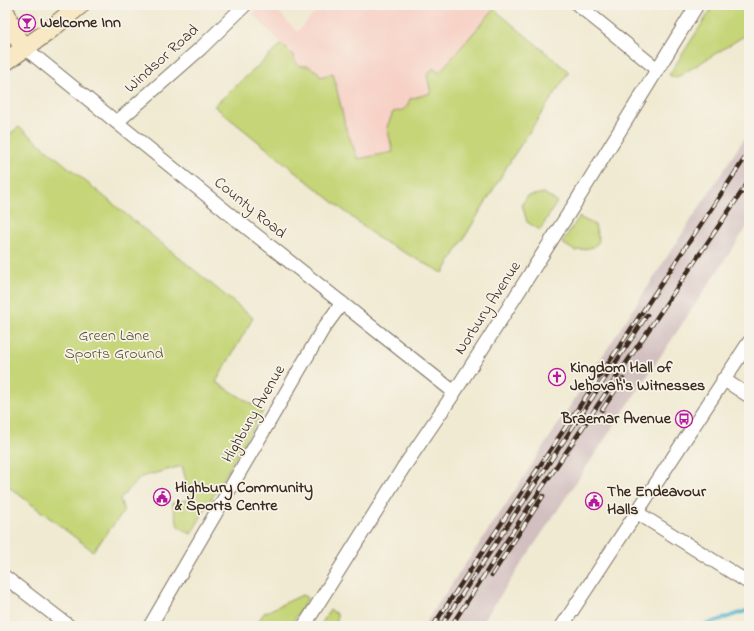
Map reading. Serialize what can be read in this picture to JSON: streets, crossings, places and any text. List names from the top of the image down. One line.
{"streets":{"street":["Windsor Road","County Road","Norbury Avenue","Highbury Avenue"]},"crossings":[["Windsor Road","County Road"],["County Road","Norbury Avenue"],["County Road","Highbury Avenue"]],"parks":["Green Lane Sports Ground"],"places":{"bar":["Welcome Inn"],"church":["Kingdom Hall of Jehovah's Witnesses"],"bus stop":["Braemar Avenue"],"public building":["Highbury Community & Sports Centre","The Endeavour Halls"]}}
